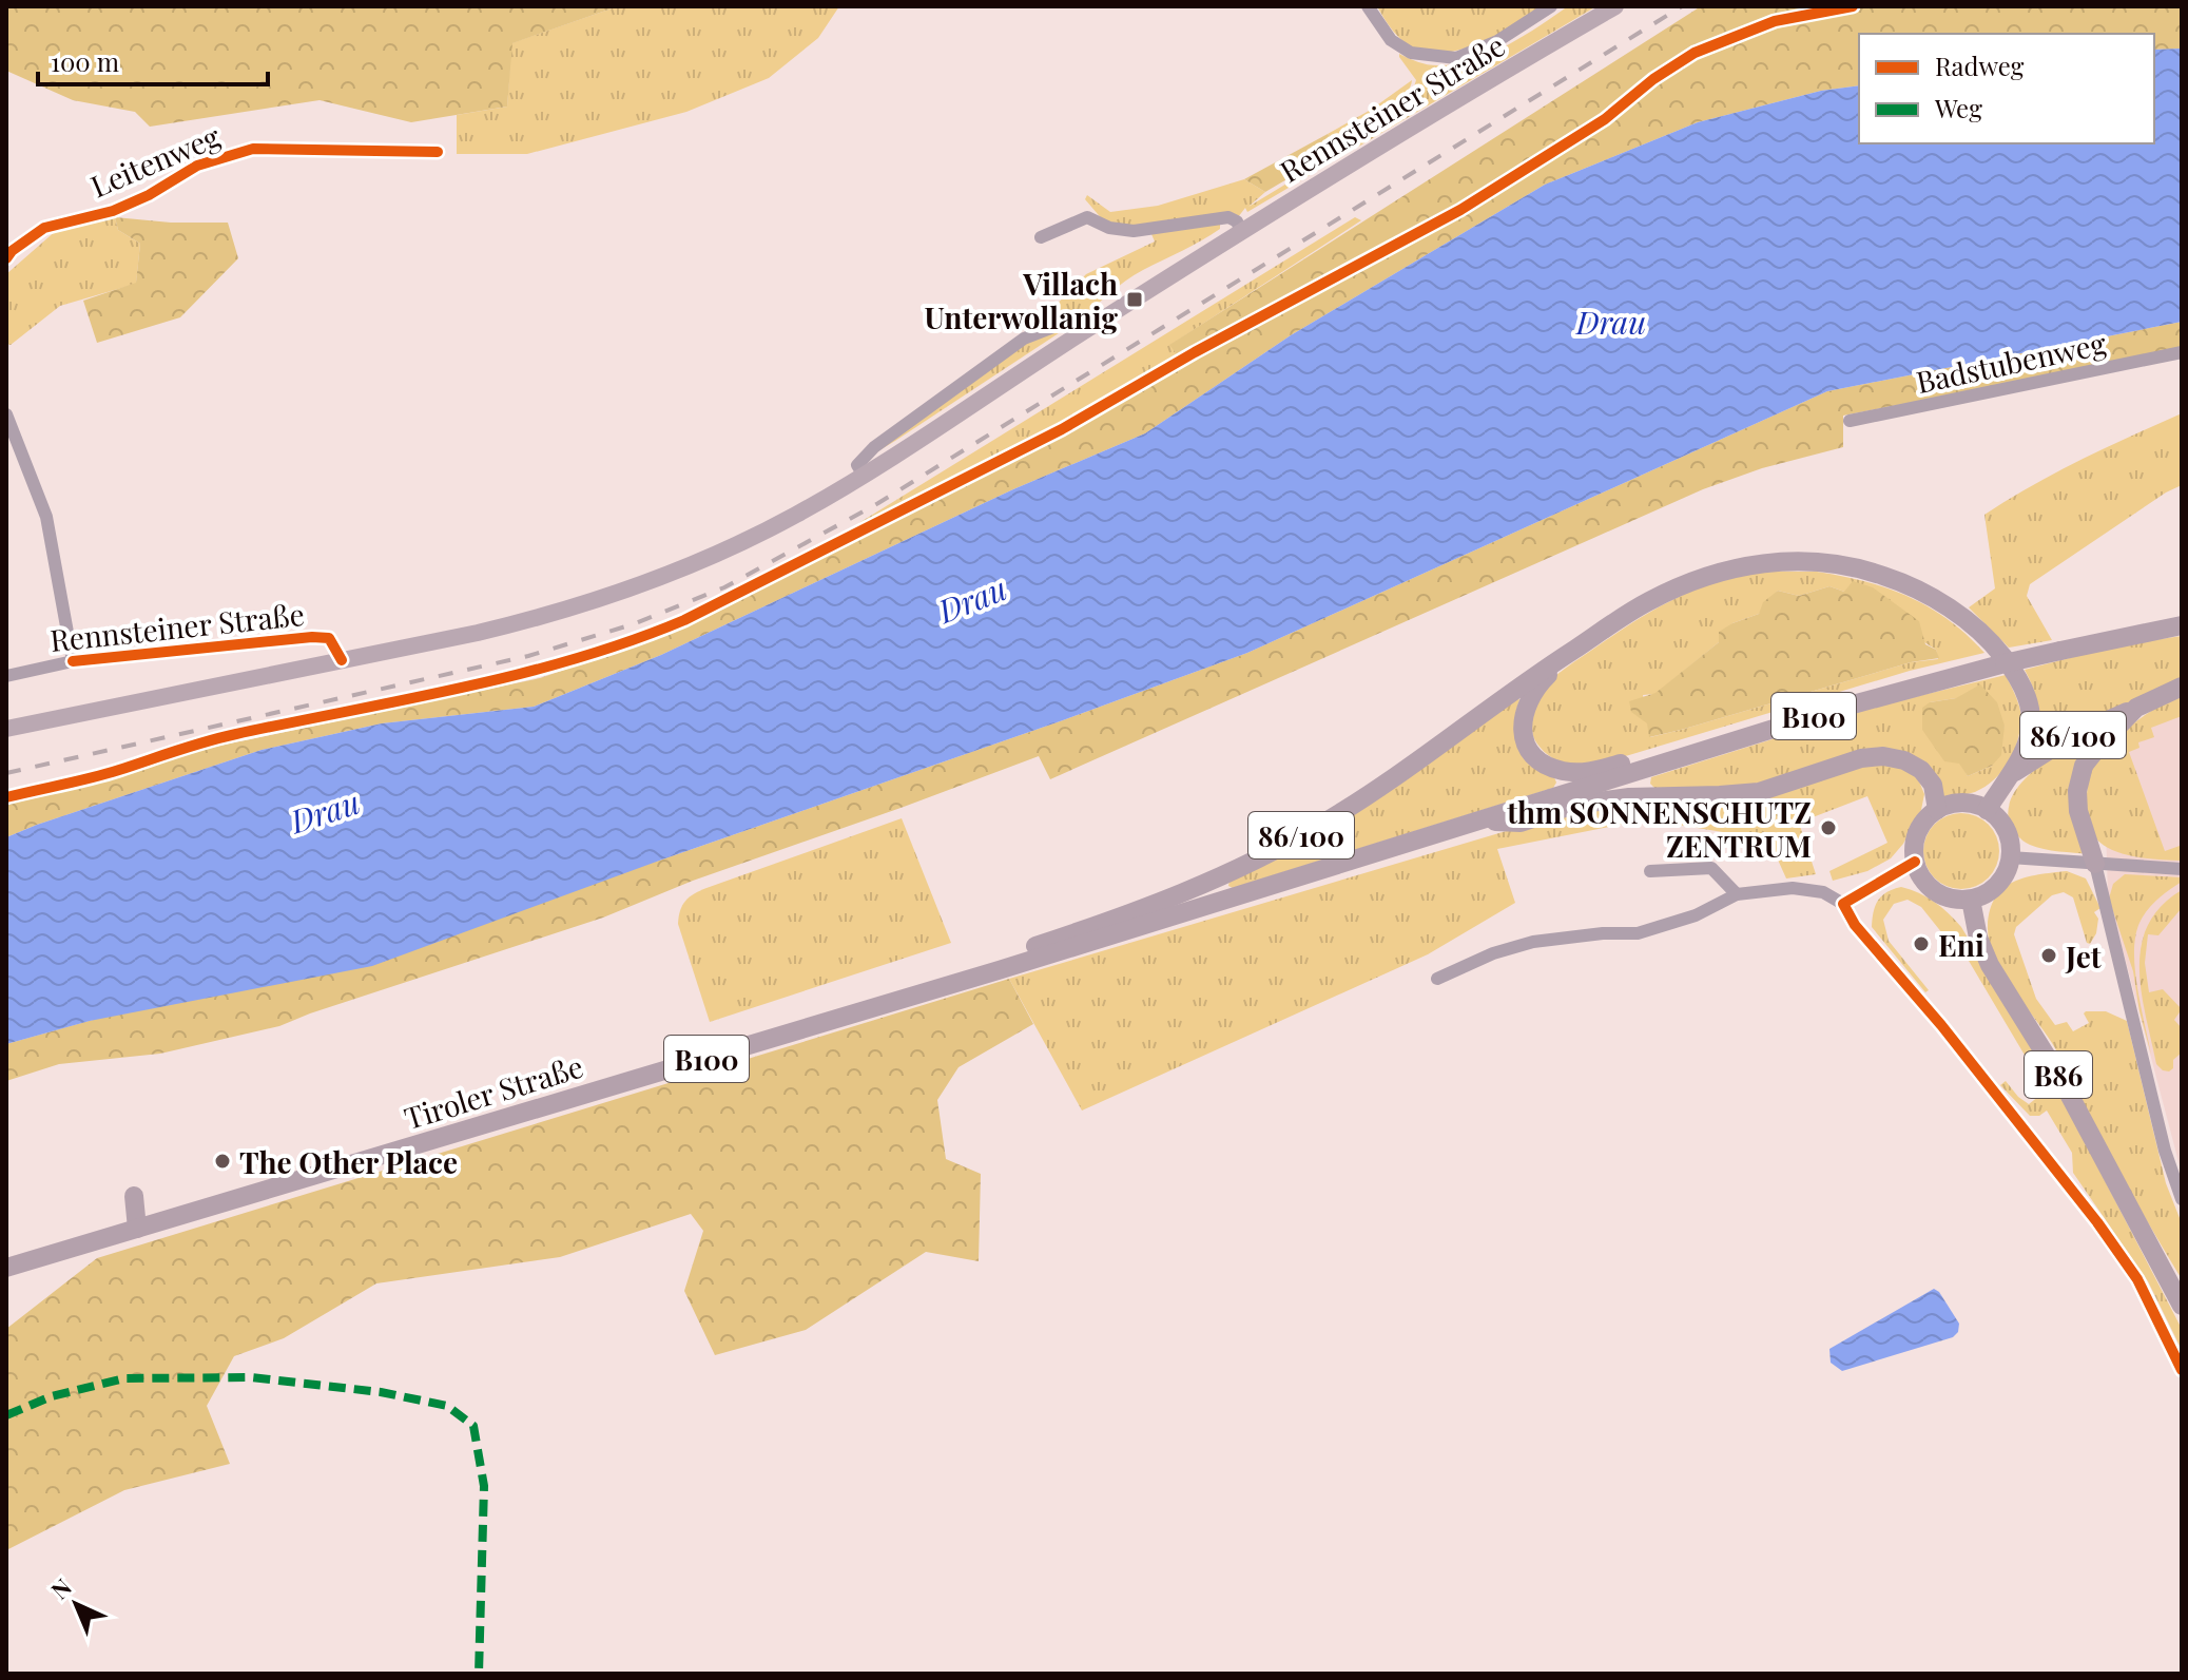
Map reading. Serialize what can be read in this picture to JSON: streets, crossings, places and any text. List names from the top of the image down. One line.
{"streets":{"main road":["Rennsteiner Straße","B100","86/100","B86","Tiroler Straße"],"street":["Leitenweg","Badstubenweg"]},"crossings":[["B100","86/100"],["B100","Tiroler Straße"],["86/100","B86"],["86/100","Tiroler Straße"]],"water":["Drau"],"places":{"transit":["Villach Unterwollanig"],"other":["thm SONNENSCHUTZ ZENTRUM","Eni","Jet","The Other Place"]},"legend":["Radweg","Weg"],"scale_bar":"100 m","north":"top left"}
